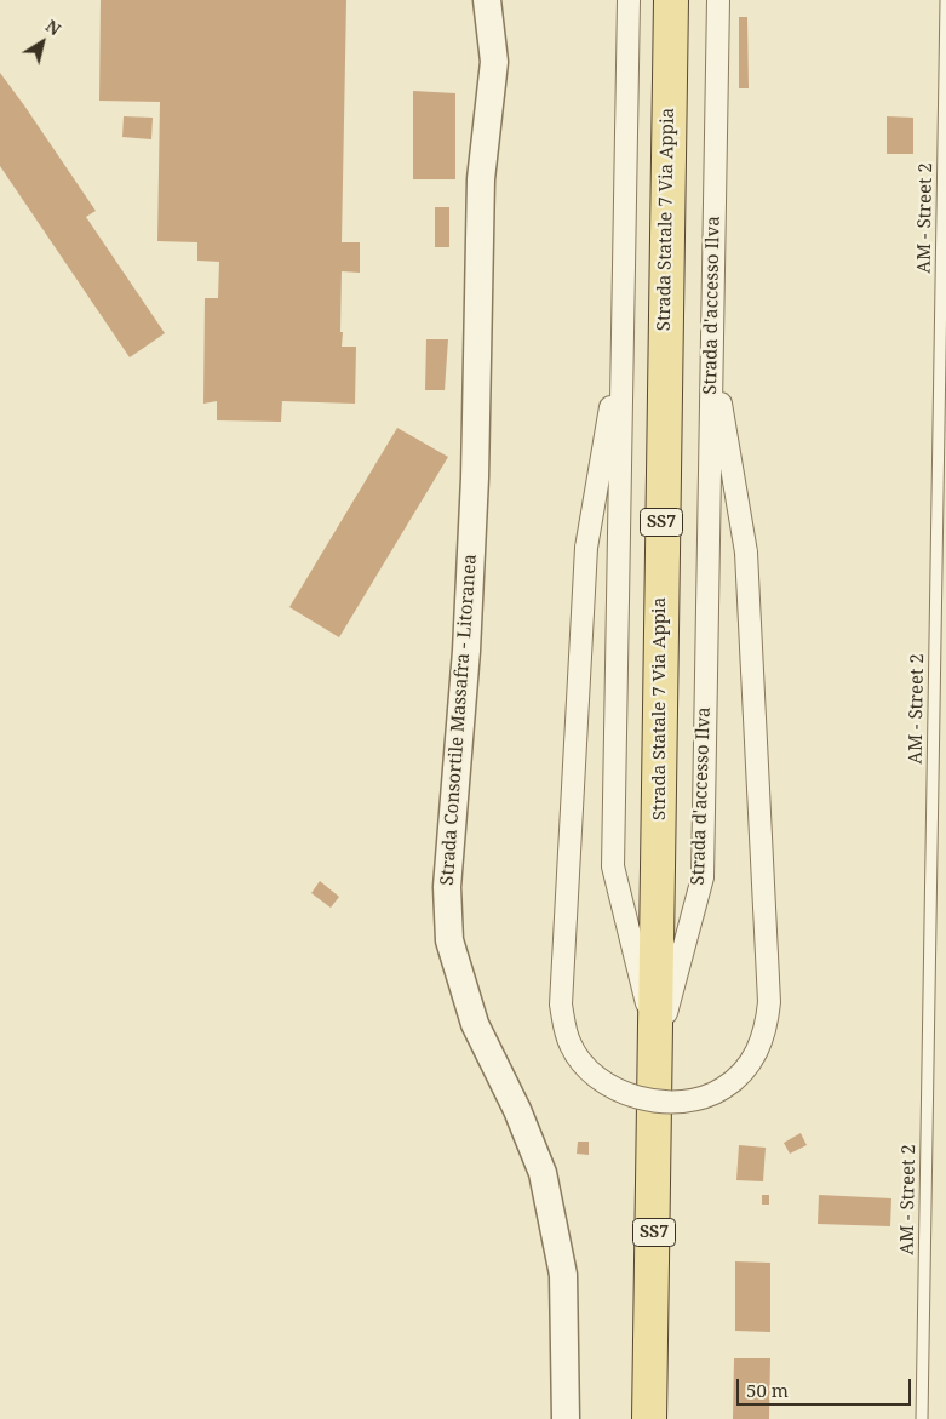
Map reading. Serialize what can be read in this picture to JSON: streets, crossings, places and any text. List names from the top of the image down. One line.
{"streets":{"main road":["Strada Statale 7 Via Appia","SS7"],"street":["Strada d'accesso Ilva","Strada Consortile Massafra - Litoranea"],"lane":["AM - Street 2"]},"crossings":[["Strada Statale 7 Via Appia","Strada d'accesso Ilva"]],"scale_bar":"50 m","north":"top right"}
